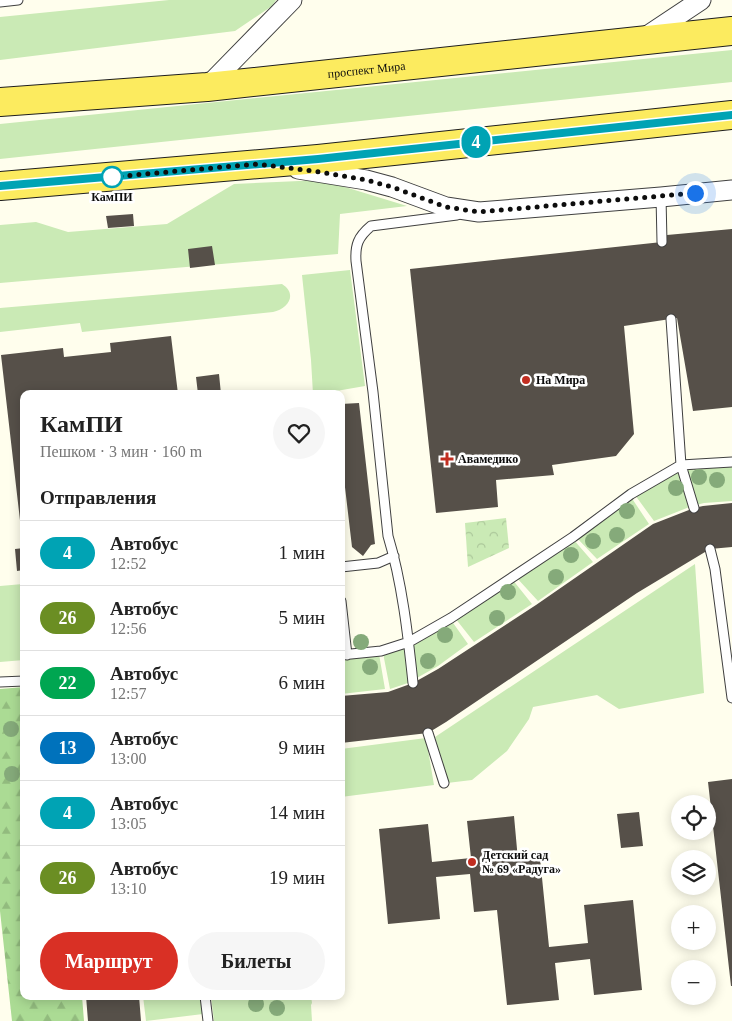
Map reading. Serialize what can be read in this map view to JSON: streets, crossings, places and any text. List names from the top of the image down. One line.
{"streets":{"main road":["проспект Мира"]},"places":{"other":["КамПИ","На Мира","Детский сад № 69 «Радуга»"],"health":["Авамедико"]},"lines":["bus line 4"],"page":{"on_map":"4","heading":[["КамПИ","Пешком · 3 мин · 160 m"],"Отправления"],"list":[{"mark":"4","name":"Автобус","note":"12:52","value":"1 мин"},{"mark":"26","name":"Автобус","note":"12:56","value":"5 мин"},{"mark":"22","name":"Автобус","note":"12:57","value":"6 мин"},{"mark":"13","name":"Автобус","note":"13:00","value":"9 мин"},{"mark":"4","name":"Автобус","note":"13:05","value":"14 мин"},{"mark":"26","name":"Автобус","note":"13:10","value":"19 мин"}],"map_buttons":["+","−"],"buttons":["Маршрут","Билеты"]}}
